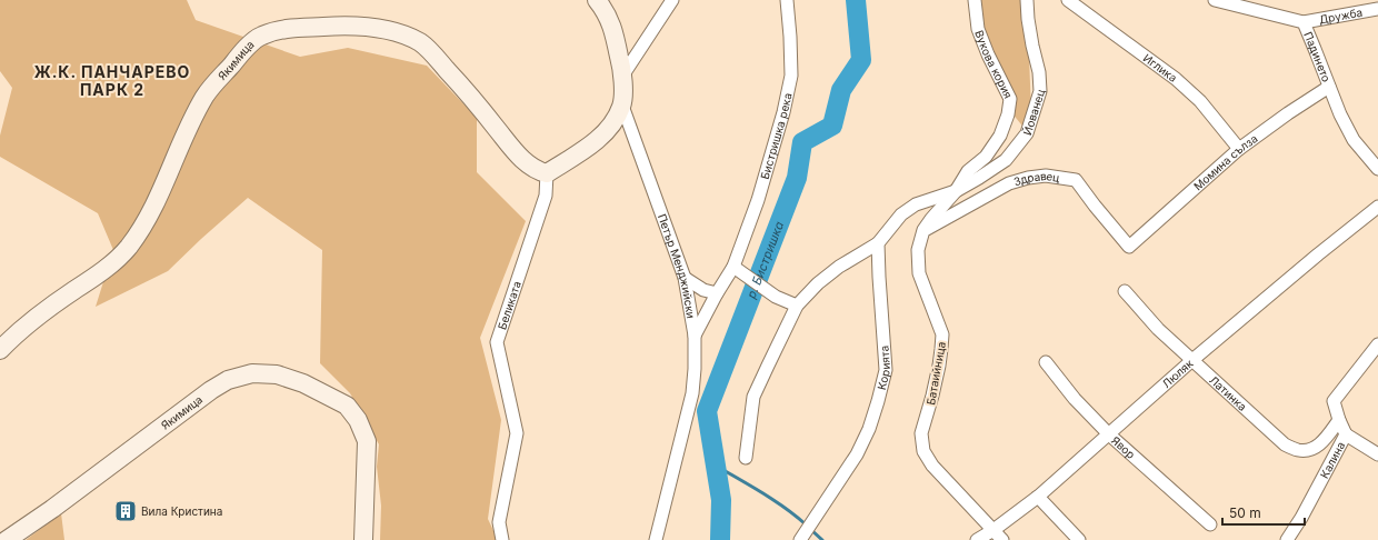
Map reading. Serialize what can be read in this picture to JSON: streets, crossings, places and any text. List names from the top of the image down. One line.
{"streets":{"street":["Дружба","Падинето","Якимица","Вукова кория","Иглика","Йованец","Бистришка река","Момина сълза","Здравец","Петър Менджийски","Беликата","Корията","Батаийница","Люляк","Латинка","Явор","Калина"]},"crossings":[["Дружба","Падинето"],["Падинето","Момина сълза"],["Якимица","Беликата"],["Вукова кория","Йованец"],["Вукова кория","Батаийница"],["Иглика","Момина сълза"],["Йованец","Батаийница"],["Бистришка река","Петър Менджийски"],["Момина сълза","Здравец"],["Здравец","Батаийница"],["Батаийница","Люляк"],["Люляк","Латинка"],["Люляк","Явор"],["Латинка","Калина"]],"districts":["Ж.К. ПАНЧАРЕВО ПАРК 2"],"water":["р. Бистришка"],"places":{"building":["Вила Кристина"]},"scale_bar":"50 m"}
